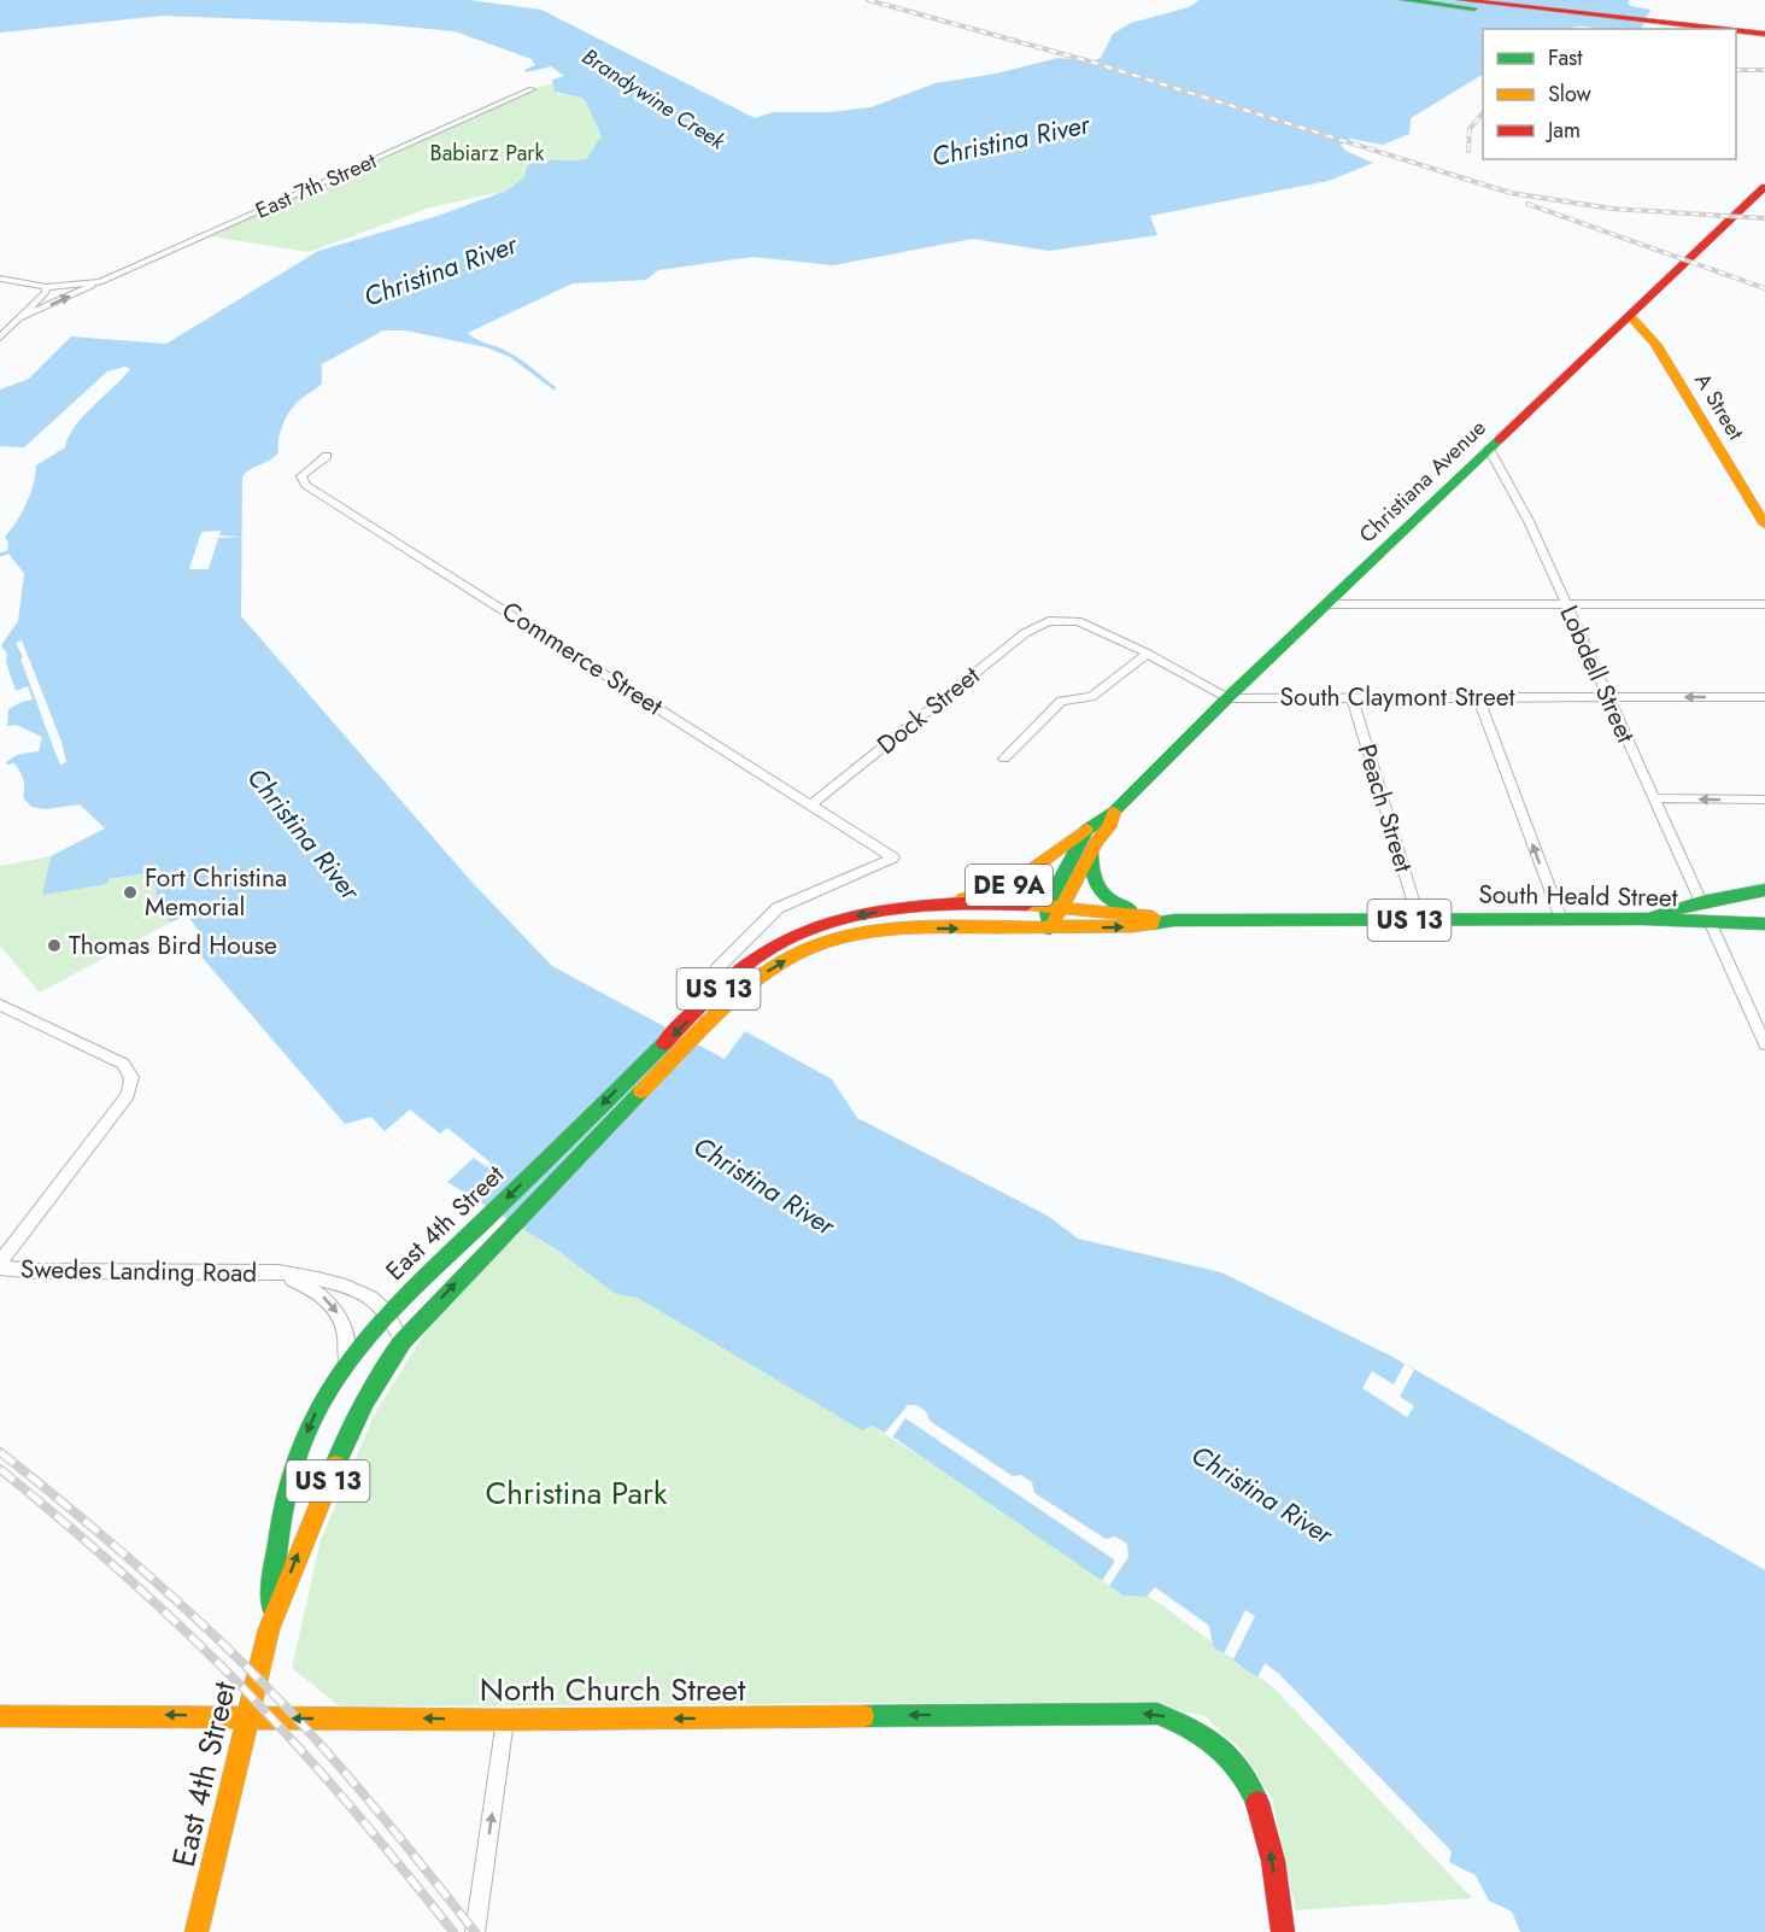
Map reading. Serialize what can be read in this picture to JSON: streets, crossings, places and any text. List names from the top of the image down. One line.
{"streets":{"main road":["A Street","Christiana Avenue","DE 9A","South Heald Street","US 13","East 4th Street","North Church Street"],"street":["East 7th Street","Commerce Street","Lobdell Street","South Claymont Street","Dock Street","Peach Street","Swedes Landing Road"]},"crossings":[["A Street","Christiana Avenue"],["Christiana Avenue","Lobdell Street"],["Christiana Avenue","South Claymont Street"],["Christiana Avenue","DE 9A"],["Christiana Avenue","South Heald Street"],["Commerce Street","Dock Street"],["Lobdell Street","South Claymont Street"],["Lobdell Street","US 13"],["South Claymont Street","Dock Street"],["South Claymont Street","Peach Street"],["Peach Street","South Heald Street"],["DE 9A","South Heald Street"],["South Heald Street","US 13"],["South Heald Street","East 4th Street"],["East 4th Street","Swedes Landing Road"],["East 4th Street","North Church Street"]],"one_way":["North Church Street"],"water":["Brandywine Creek","Christina River"],"parks":["Babiarz Park","Christina Park"],"places":["Fort Christina Memorial","Thomas Bird House"],"legend":["Fast","Slow","Jam"]}
